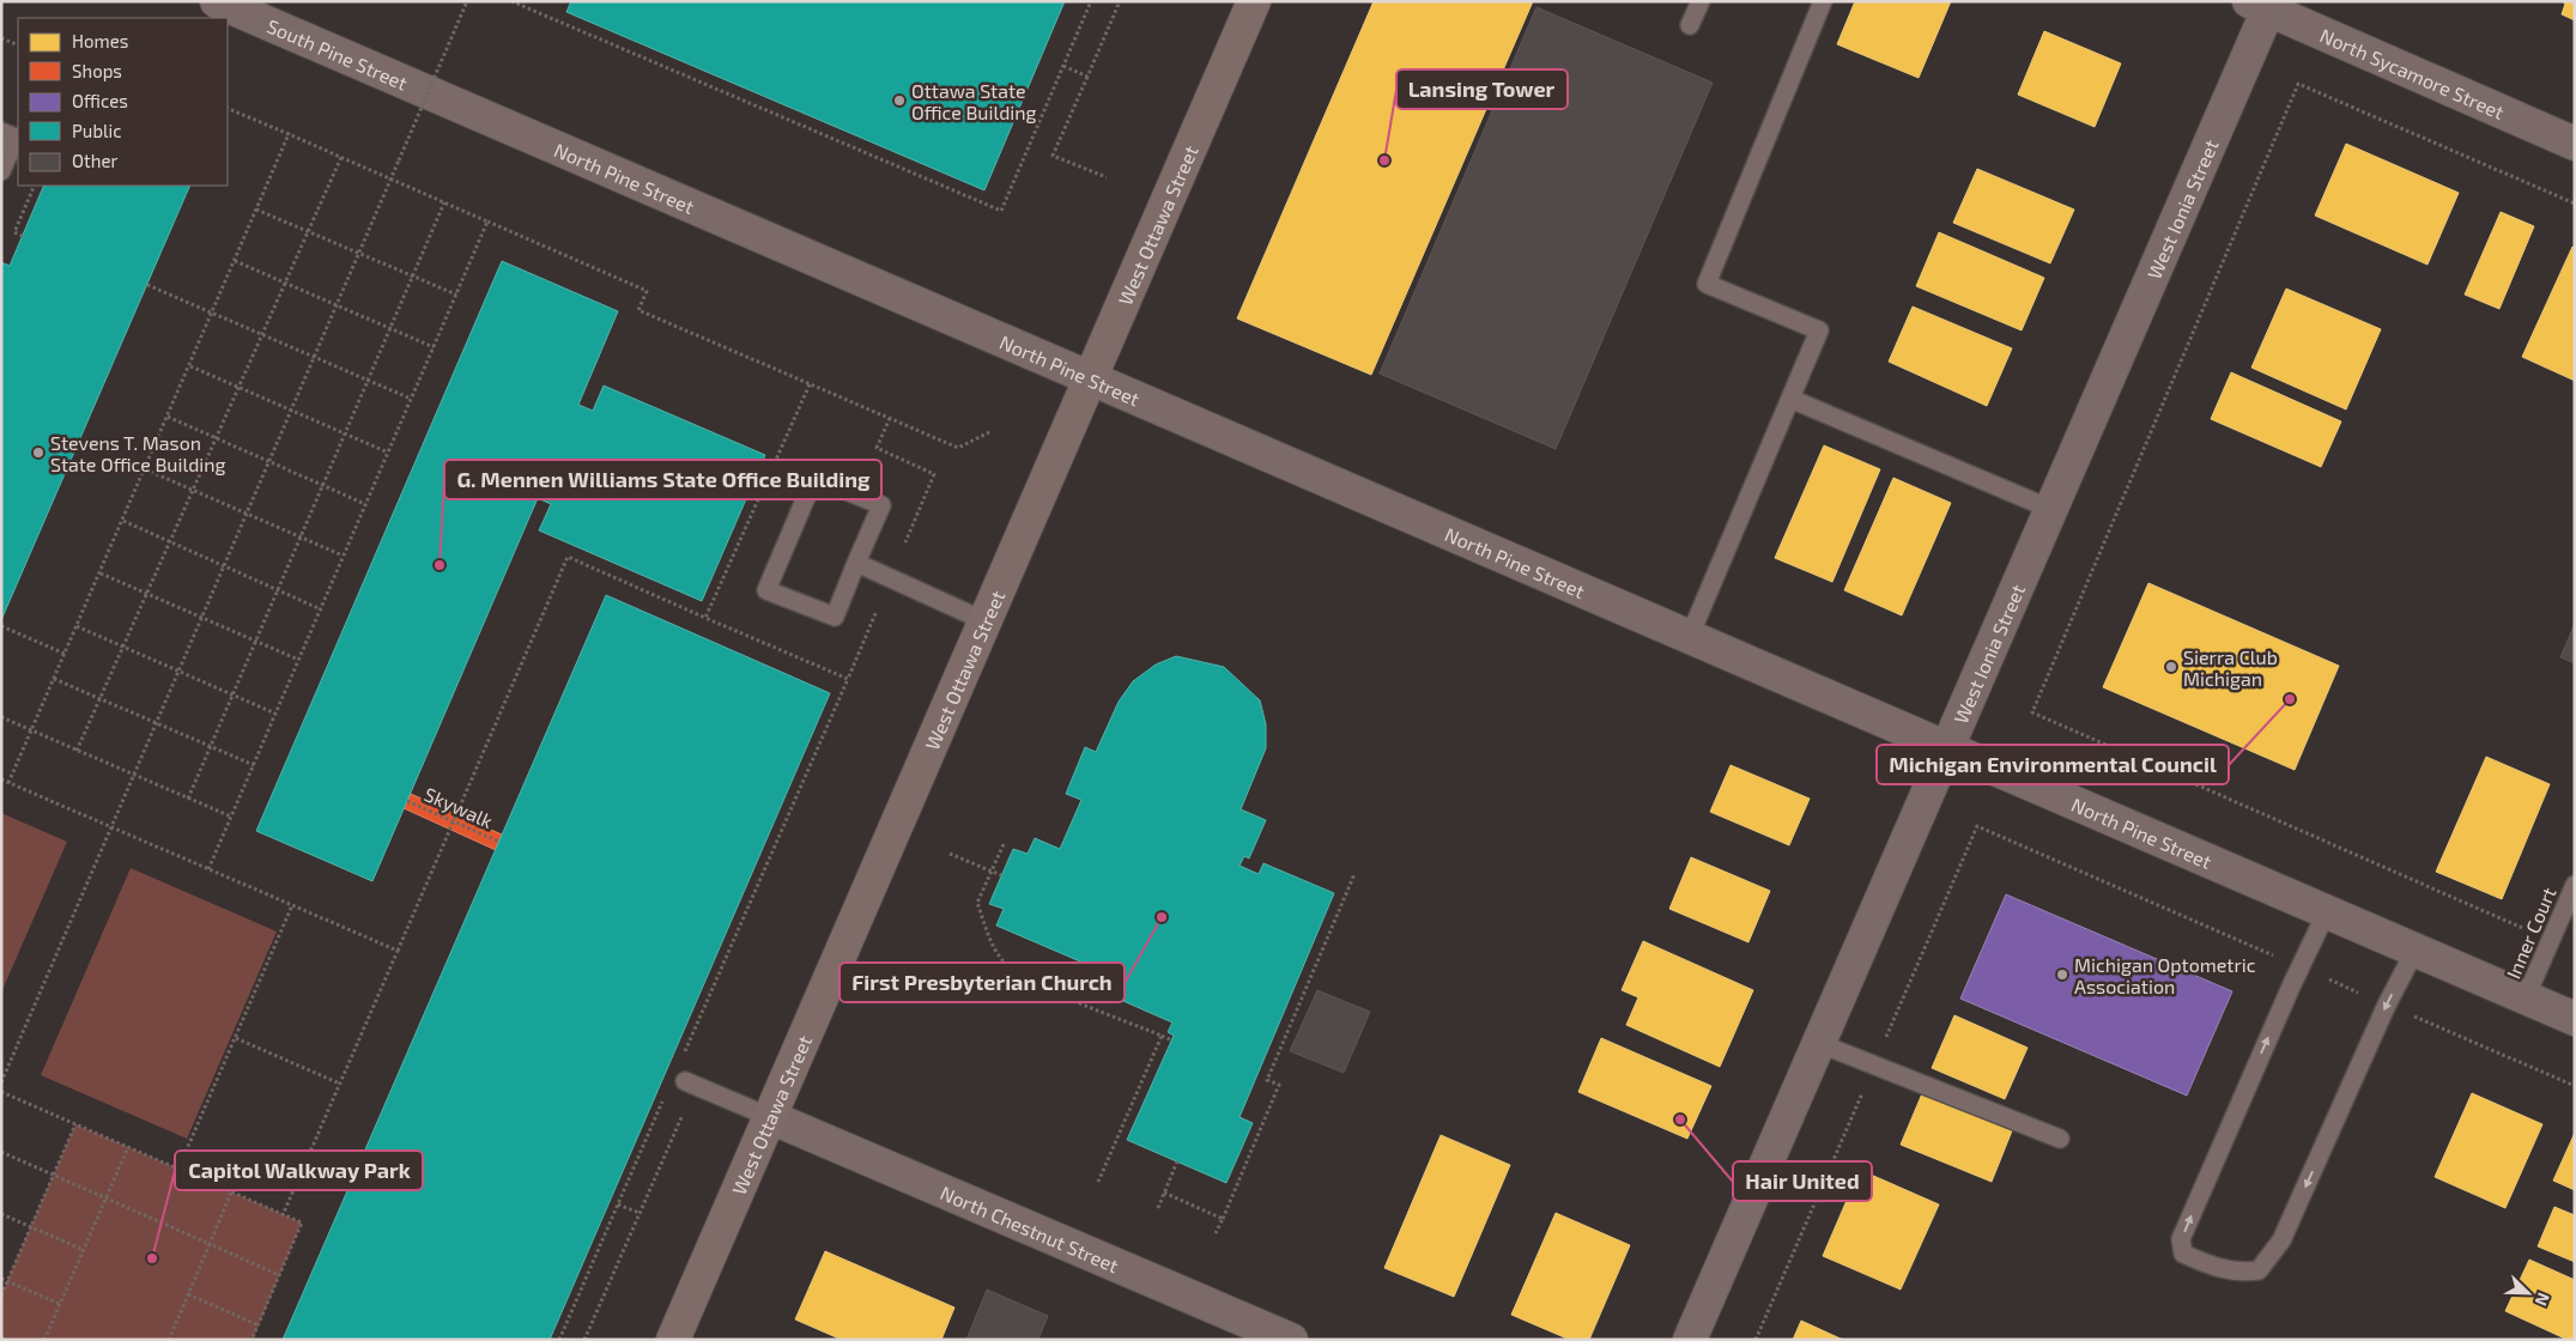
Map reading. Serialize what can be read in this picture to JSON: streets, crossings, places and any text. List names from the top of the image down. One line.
{"streets":{"main road":["West Ottawa Street"],"street":["South Pine Street","North Sycamore Street","North Pine Street","West Ionia Street","North Chestnut Street"],"lane":["Inner Court"],"path":["Skywalk"]},"crossings":[["South Pine Street","North Pine Street"],["North Sycamore Street","West Ionia Street"],["North Pine Street","West Ionia Street"],["North Pine Street","West Ottawa Street"],["North Pine Street","Inner Court"],["West Ottawa Street","North Chestnut Street"]],"places":["Ottawa State Office Building","Lansing Tower","Stevens T. Mason State Office Building","G. Mennen Williams State Office Building","Sierra Club Michigan","Michigan Environmental Council","First Presbyterian Church","Michigan Optometric Association","Hair United","Capitol Walkway Park"],"legend":["Homes","Shops","Offices","Public","Other"],"north":"bottom right"}
